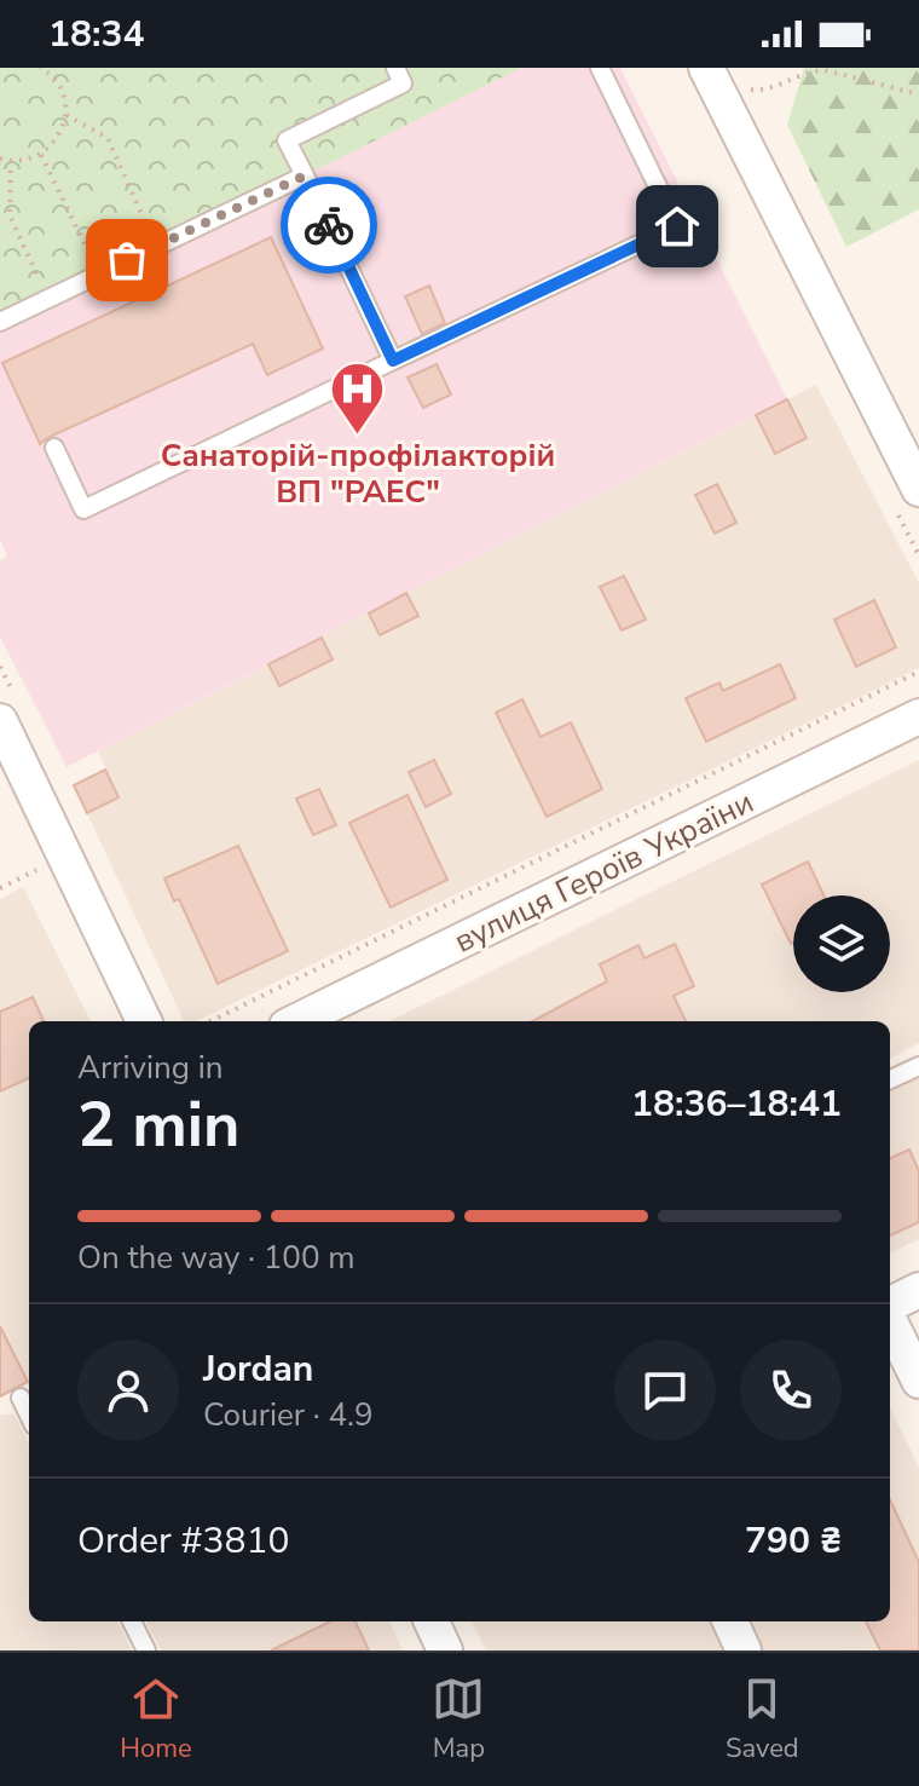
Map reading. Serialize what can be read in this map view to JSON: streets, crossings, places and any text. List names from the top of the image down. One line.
{"streets":{"street":["вулиця Героїв України"]},"places":{"hospital":["Санаторій-профілакторій ВП \"РАЕС\""]},"page":{"status":"18:34","heading":["2 min","Arriving in","18:36–18:41"],"panel":["Jordan","Courier · 4.9","Order #3810","790 ₴"],"bar":"On the way · 100 m","tabs":["Home","Map","Saved"]}}
